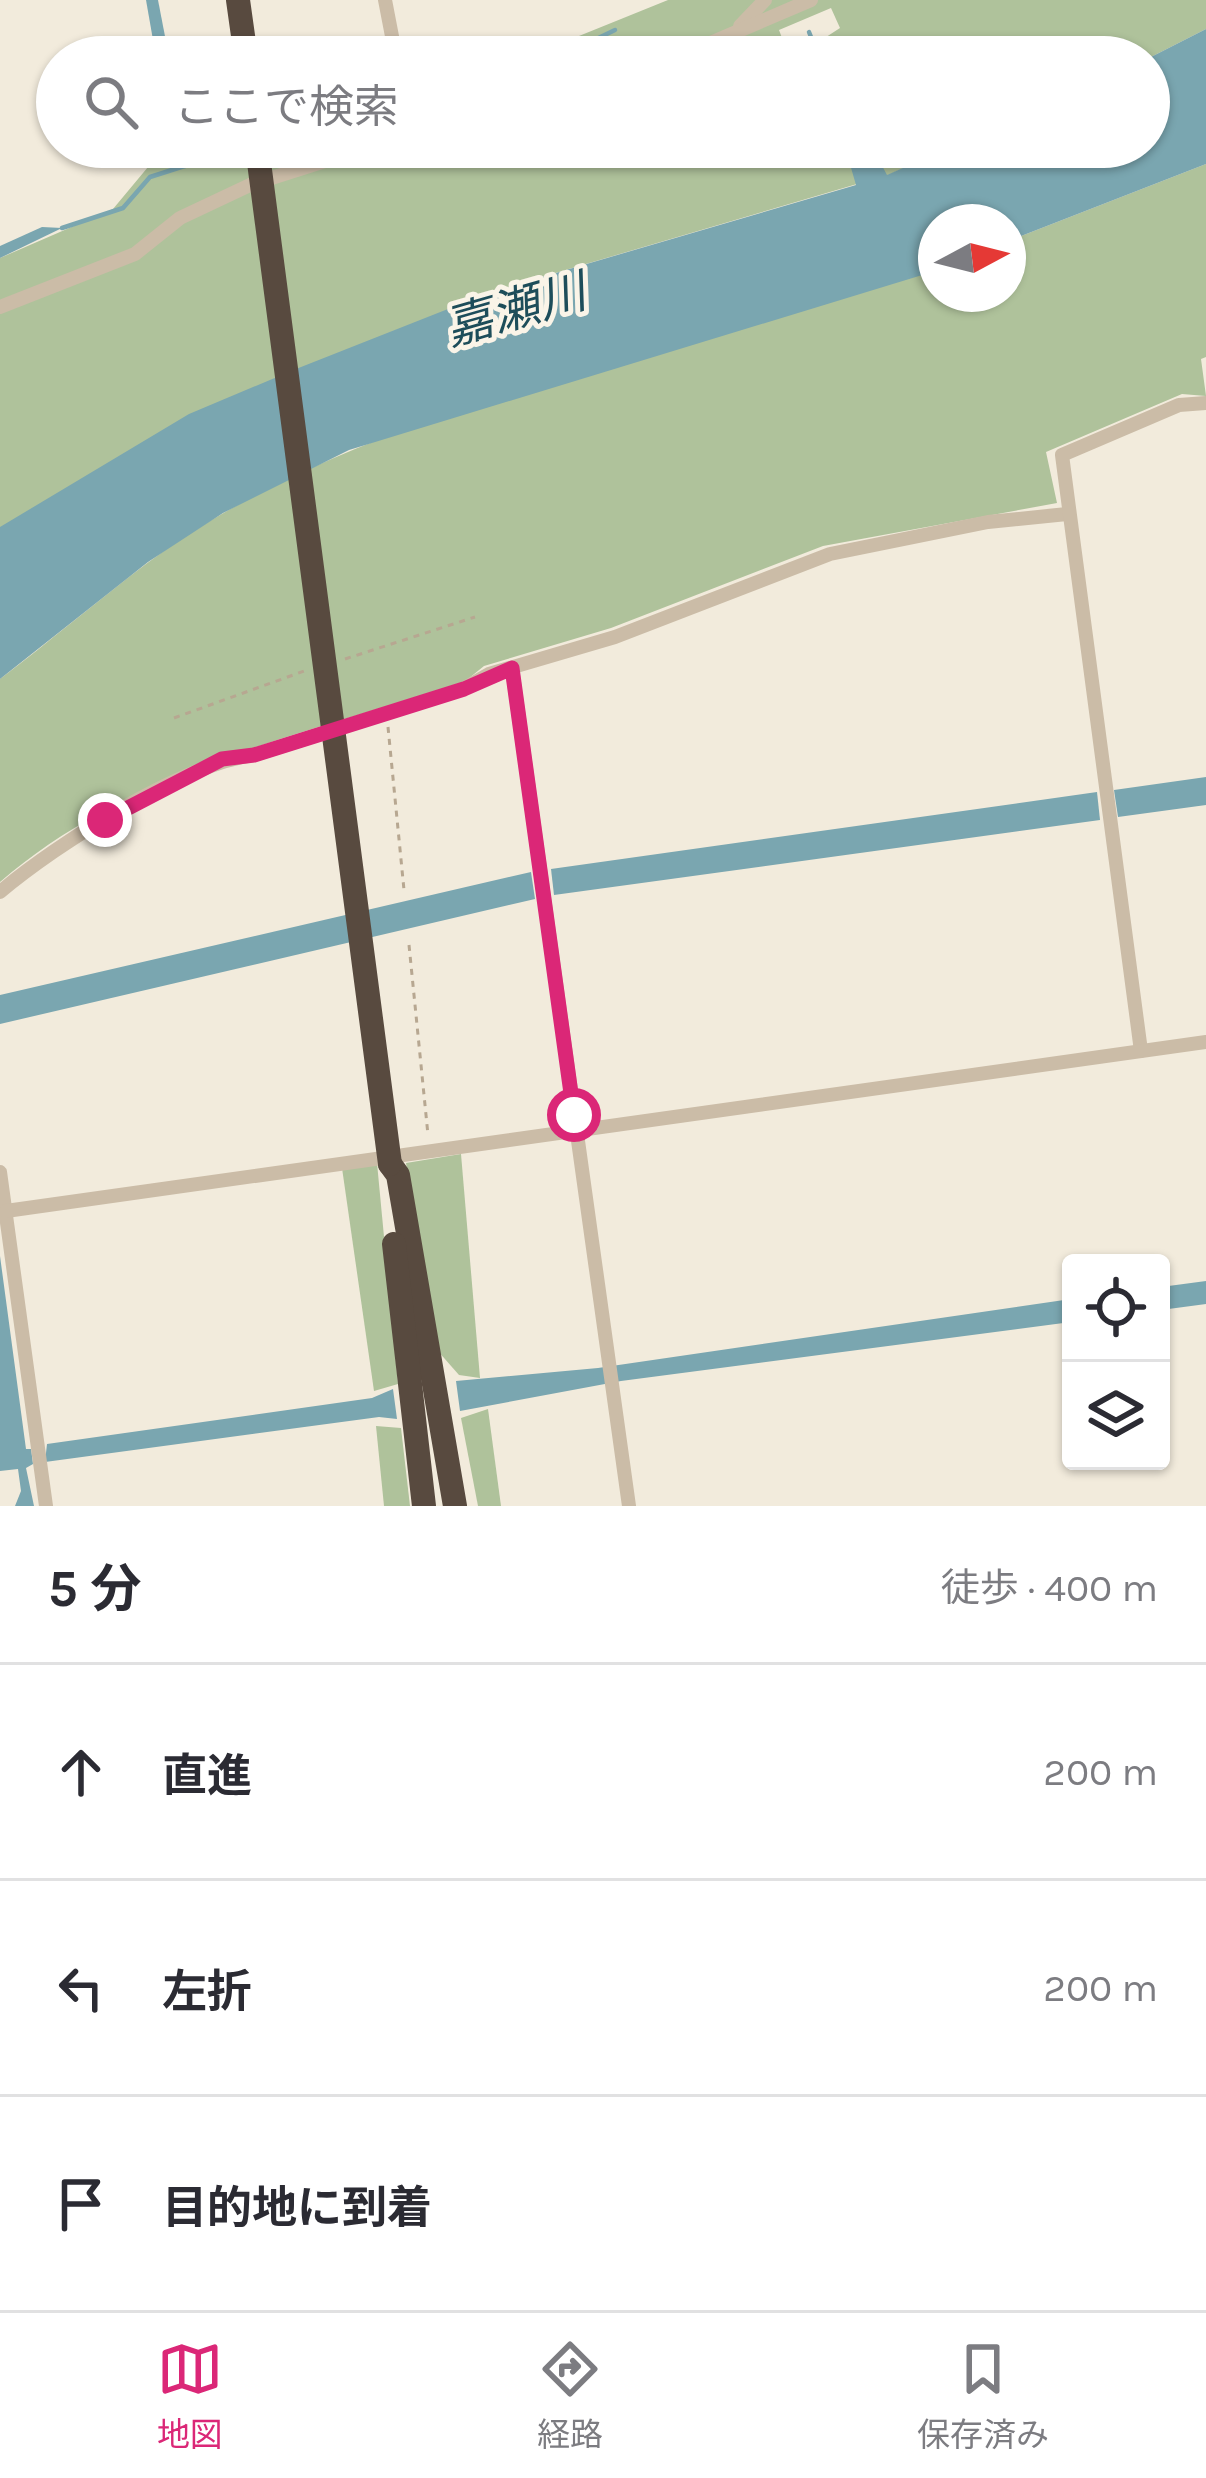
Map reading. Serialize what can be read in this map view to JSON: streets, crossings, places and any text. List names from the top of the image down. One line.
{"water":["嘉瀬川"],"north":"right","page":{"search":"ここで検索","heading":["5 分","徒歩 · 400 m"],"list":[["直進","200 m"],["左折","200 m"],"目的地に到着"],"nav":["地図","経路","保存済み"]}}
